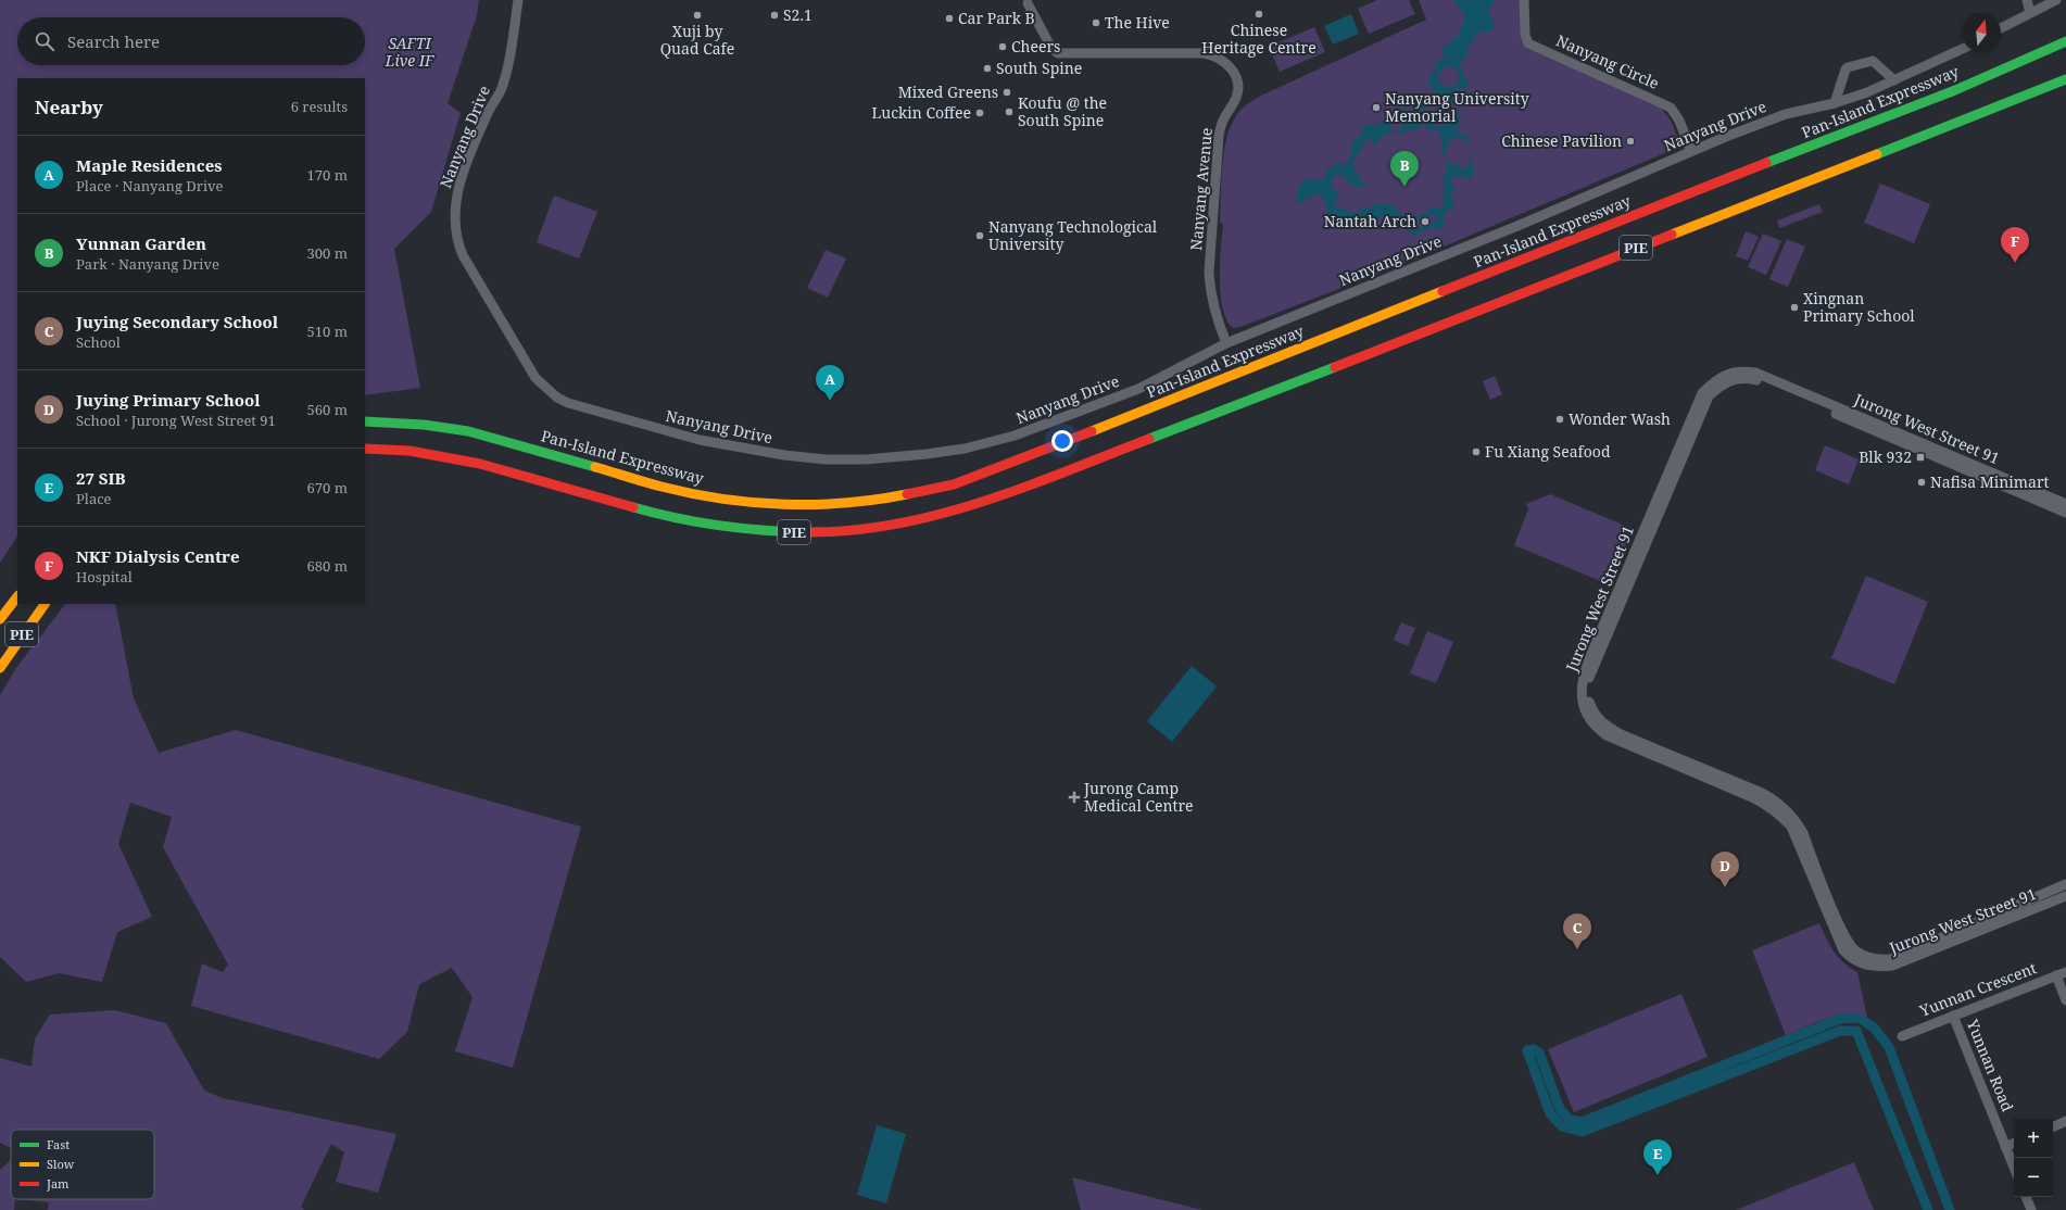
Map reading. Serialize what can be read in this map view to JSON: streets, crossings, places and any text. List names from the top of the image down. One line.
{"streets":{"highway":["Pan-Island Expressway","PIE"],"street":["Nanyang Circle","Nanyang Drive","Nanyang Avenue","Jurong West Street 91","Yunnan Crescent","Yunnan Road"]},"crossings":[["Nanyang Circle","Nanyang Drive"],["Nanyang Drive","Nanyang Avenue"],["Yunnan Crescent","Yunnan Road"]],"parks":["SAFTI Live IF"],"places":{"other":["Chinese Heritage Centre","Xuji by Quad Cafe","S2.1","Car Park B","The Hive","Cheers","South Spine","Mixed Greens","Nanyang University Memorial","Koufu @ the South Spine","Luckin Coffee","Chinese Pavilion","Nantah Arch","Nanyang Technological University","Xingnan Primary School","Wonder Wash","Fu Xiang Seafood","Nafisa Minimart"],"transit":["Blk 932"],"health":["Jurong Camp Medical Centre"]},"legend":["Fast","Slow","Jam"],"north":"top","page":{"search":"Search here","heading":["Nearby","6 results"],"list":[{"mark":"A","name":"Maple Residences","note":"Place · Nanyang Drive","value":"170 m"},{"mark":"B","name":"Yunnan Garden","note":"Park · Nanyang Drive","value":"300 m"},{"mark":"C","name":"Juying Secondary School","note":"School","value":"510 m"},{"mark":"D","name":"Juying Primary School","note":"School · Jurong West Street 91","value":"560 m"},{"mark":"E","name":"27 SIB","note":"Place","value":"670 m"},{"mark":"F","name":"NKF Dialysis Centre","note":"Hospital","value":"680 m"}],"pins":["B","F","A","D","C","E"],"map_buttons":["+","−"]}}
